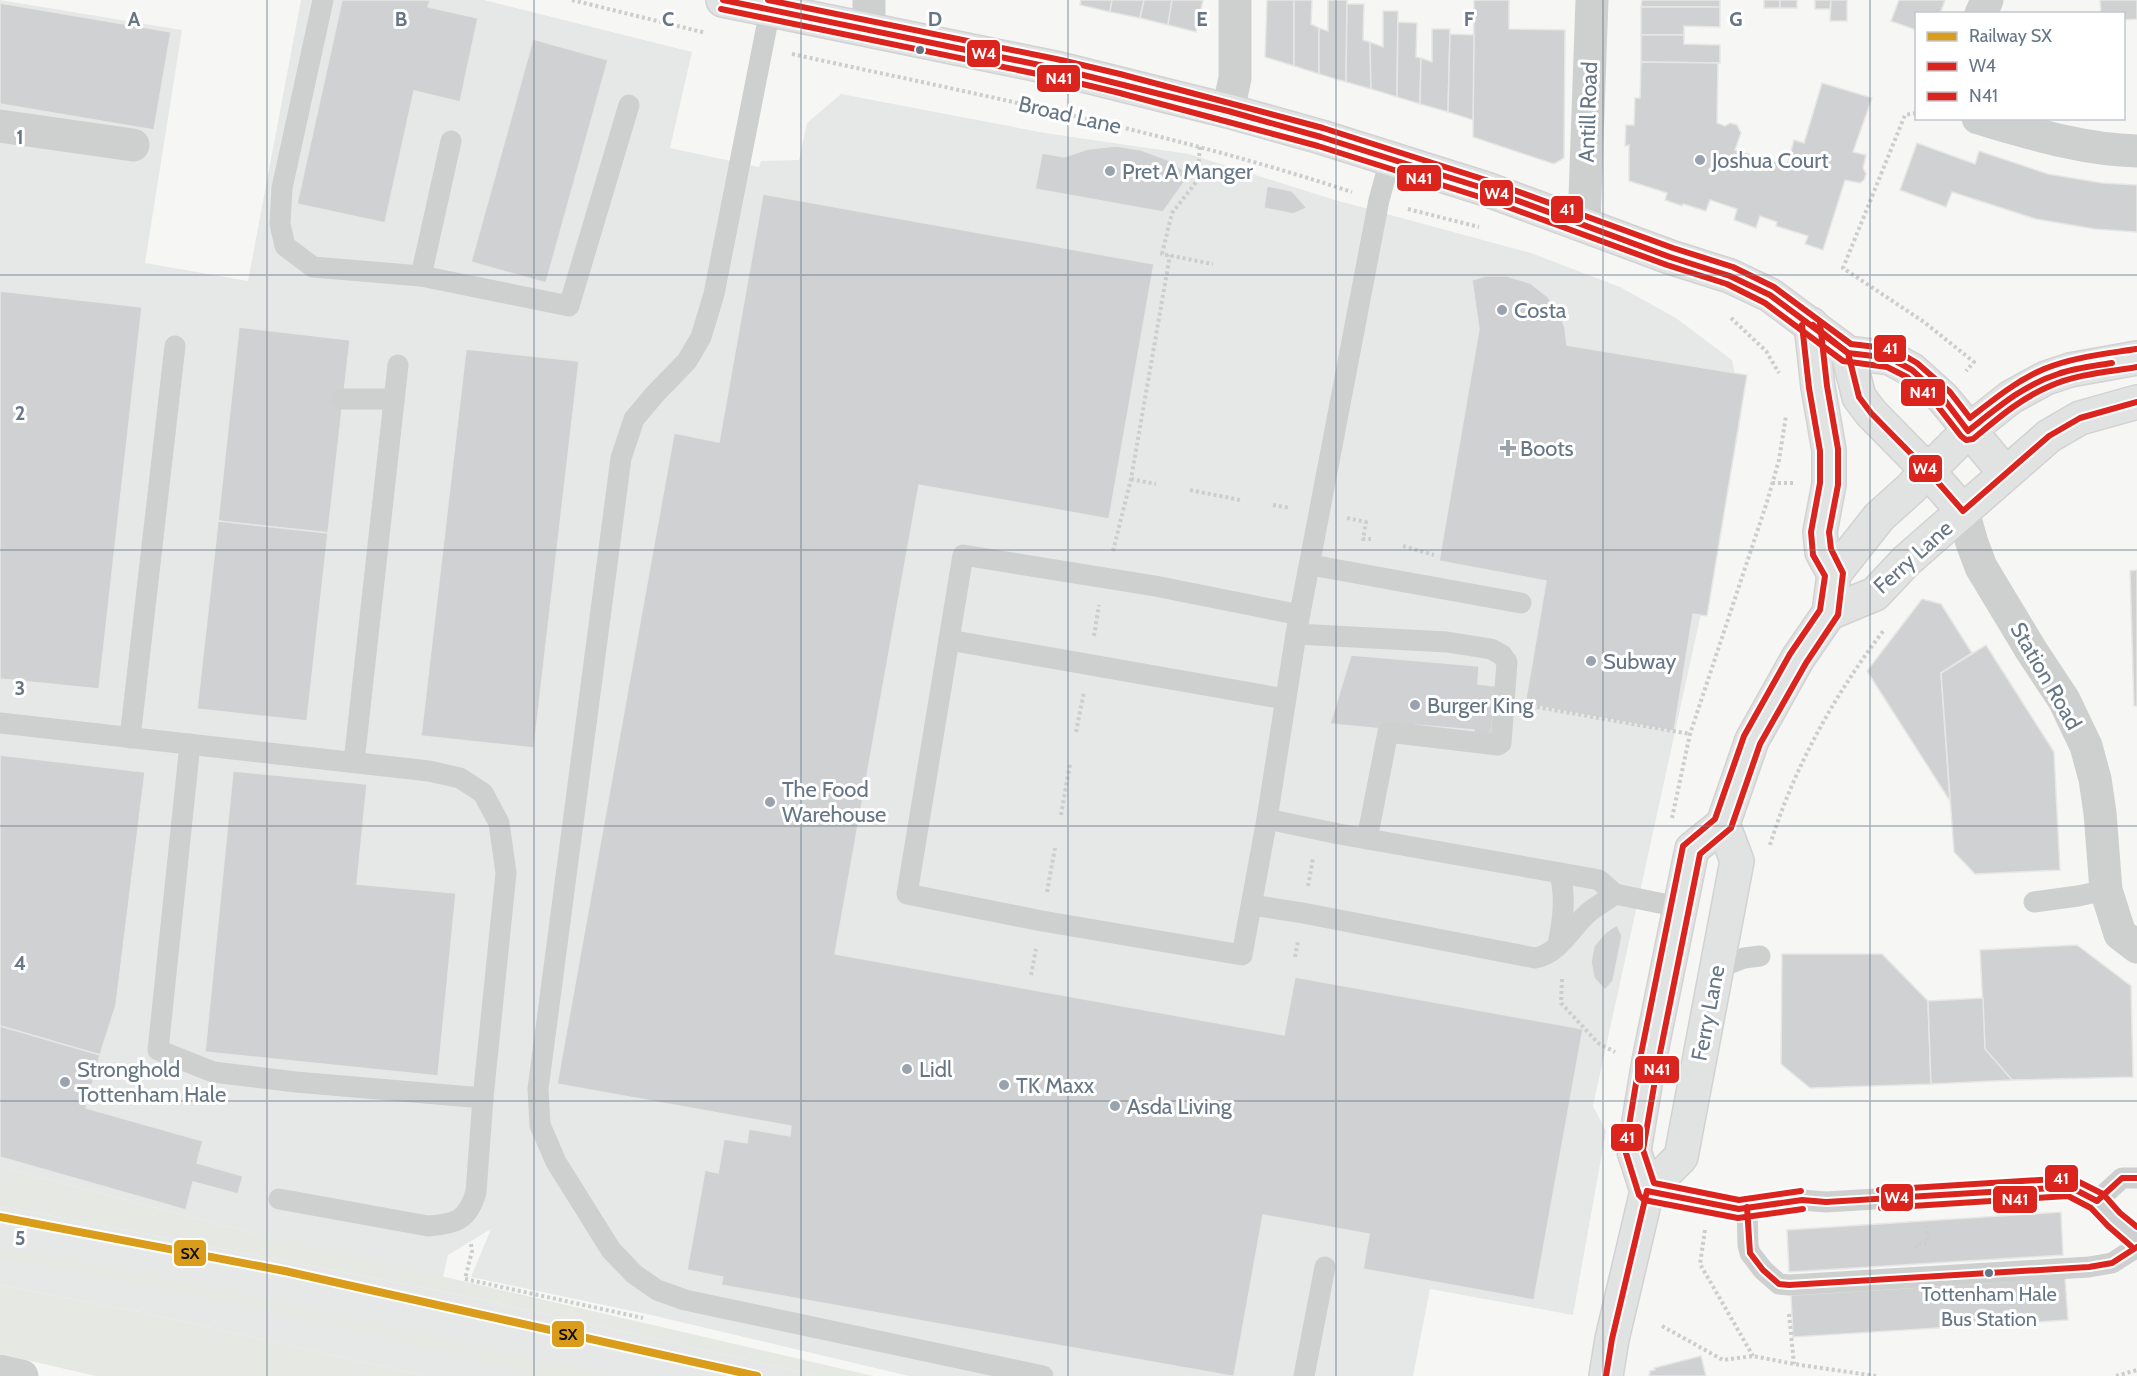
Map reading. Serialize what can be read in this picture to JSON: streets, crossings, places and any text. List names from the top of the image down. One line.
{"streets":{"main road":["Broad Lane","Ferry Lane"],"street":["Antill Road","Station Road"]},"crossings":[["Antill Road","Broad Lane"],["Ferry Lane","Station Road"]],"places":{"other":["Joshua Court","Pret A Manger","Costa","Subway","Burger King","The Food Warehouse","Lidl","Stronghold Tottenham Hale","TK Maxx","Asda Living","Tottenham Hale Bus Station"],"health":["Boots"]},"lines":["transit line W4","transit line 41","transit line N41","rail line SX"],"legend":["Railway SX","W4","N41"],"grid":{"columns":["A","B","C","D","E","F","G"],"rows":["1","2","3","4","5"]}}
